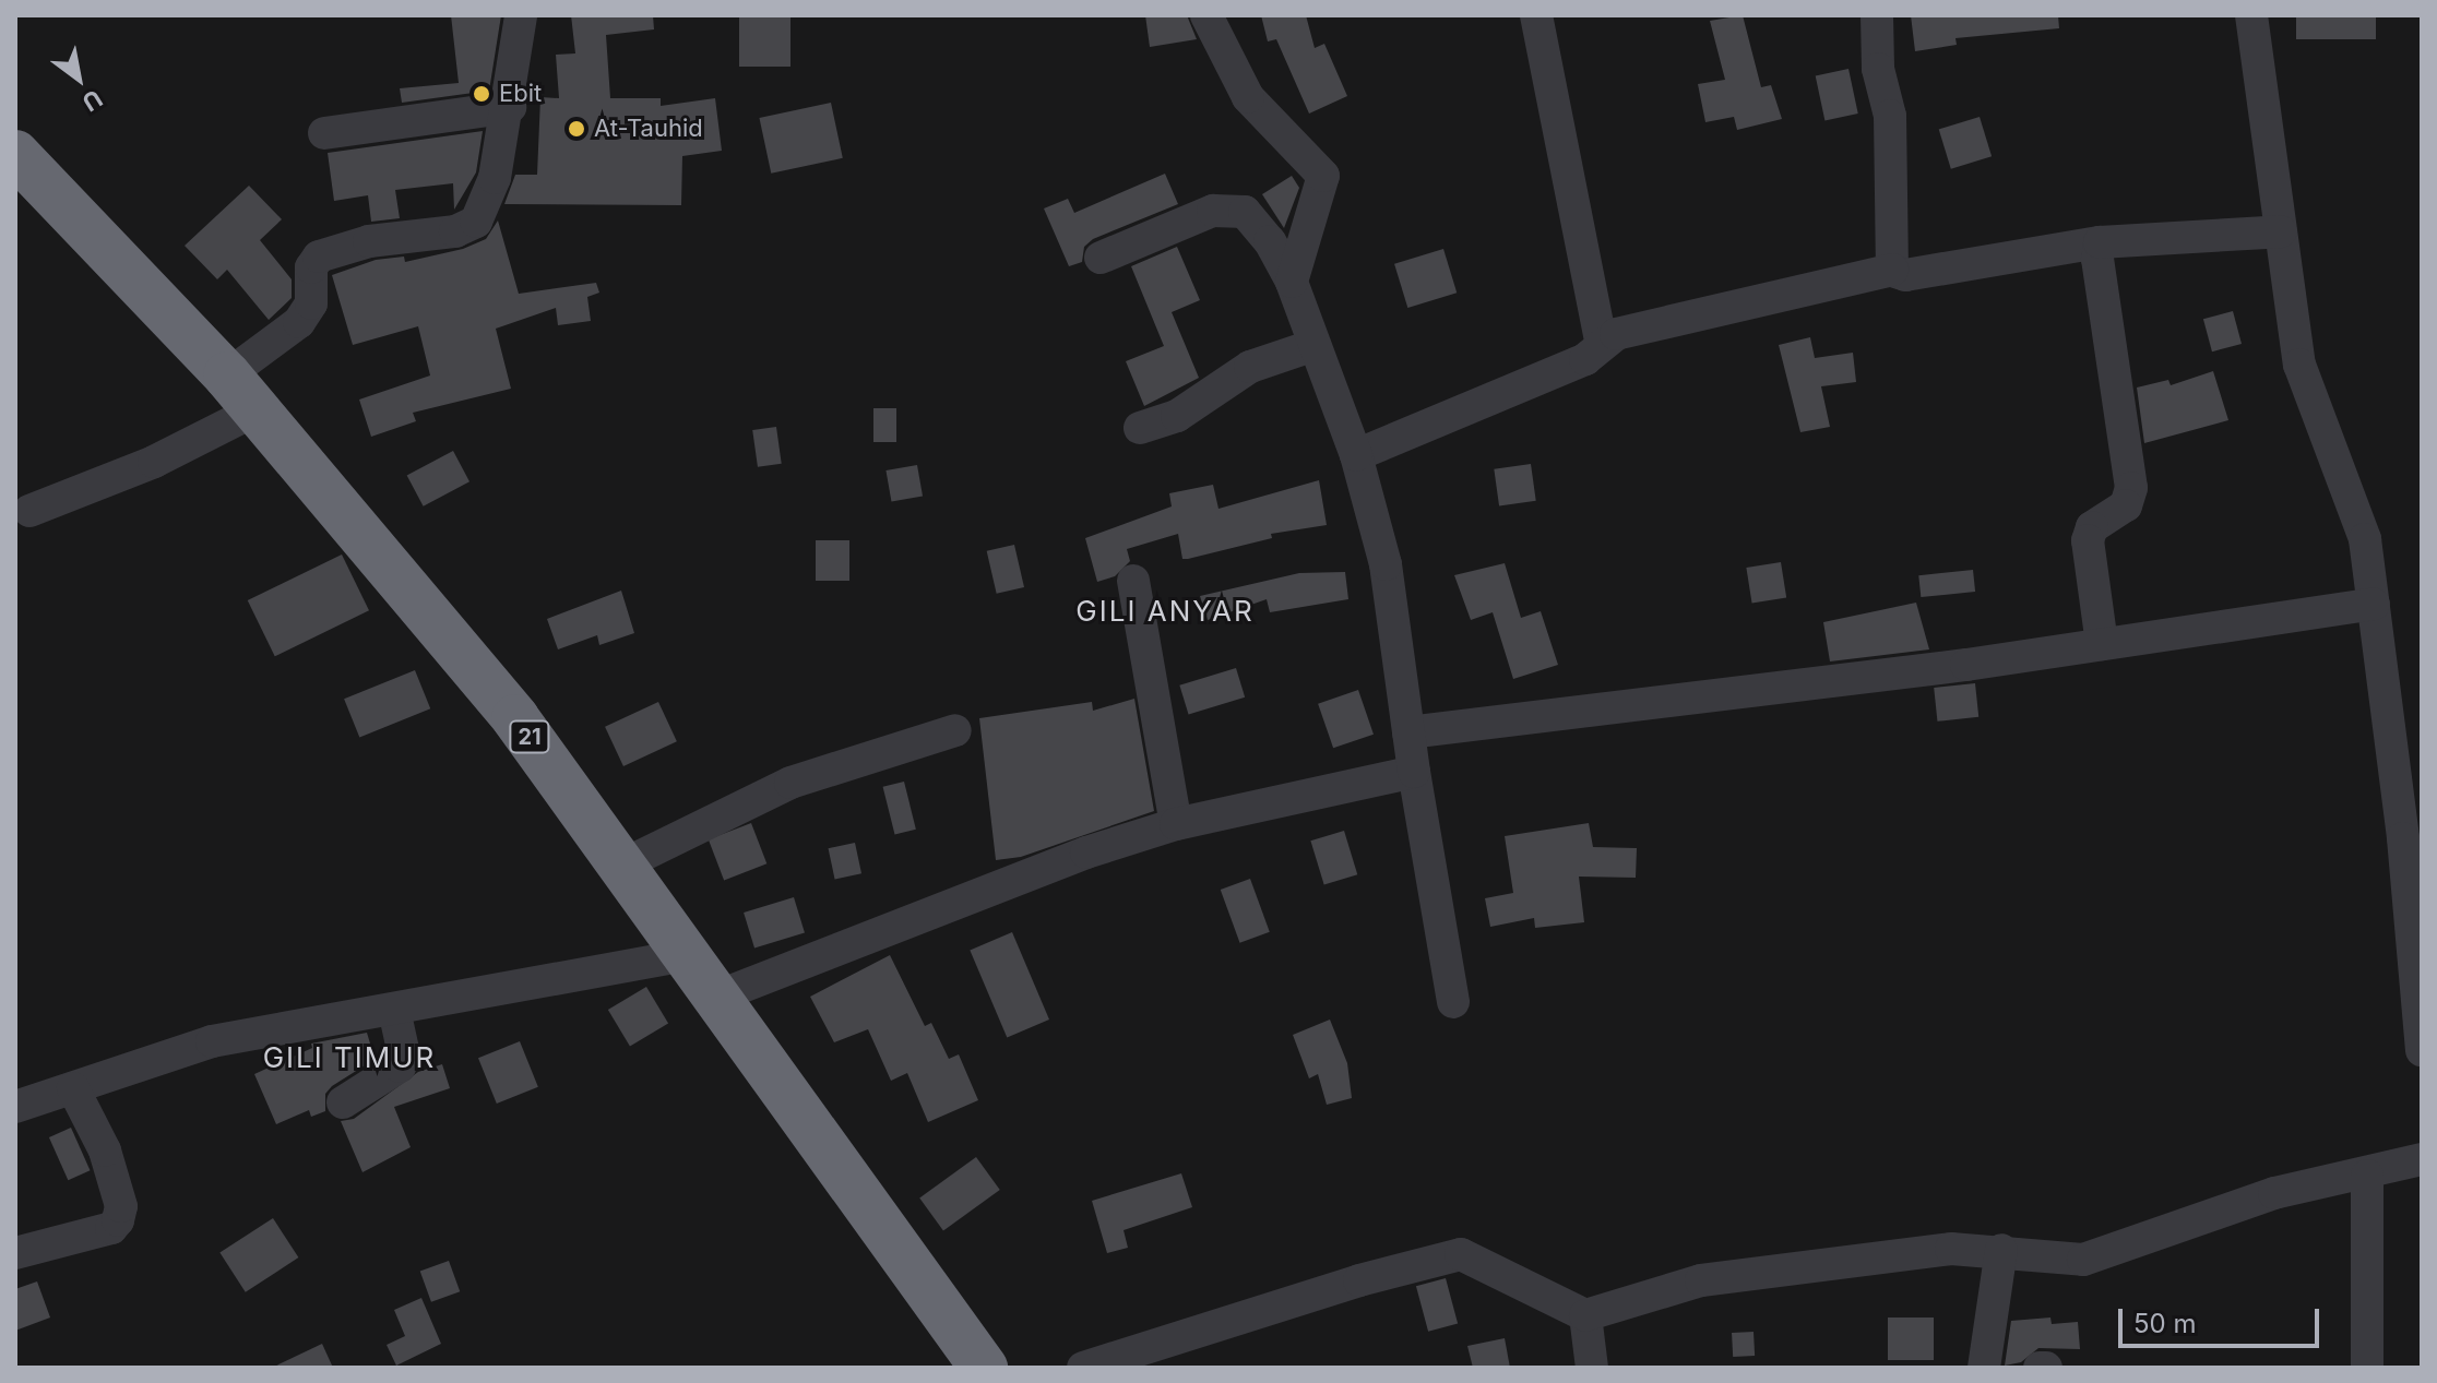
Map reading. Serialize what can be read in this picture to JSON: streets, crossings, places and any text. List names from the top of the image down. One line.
{"streets":{"highway":["21"]},"districts":["GILI ANYAR","GILI TIMUR"],"places":["Ebit","At-Tauhid"],"scale_bar":"50 m","north":"bottom right"}
